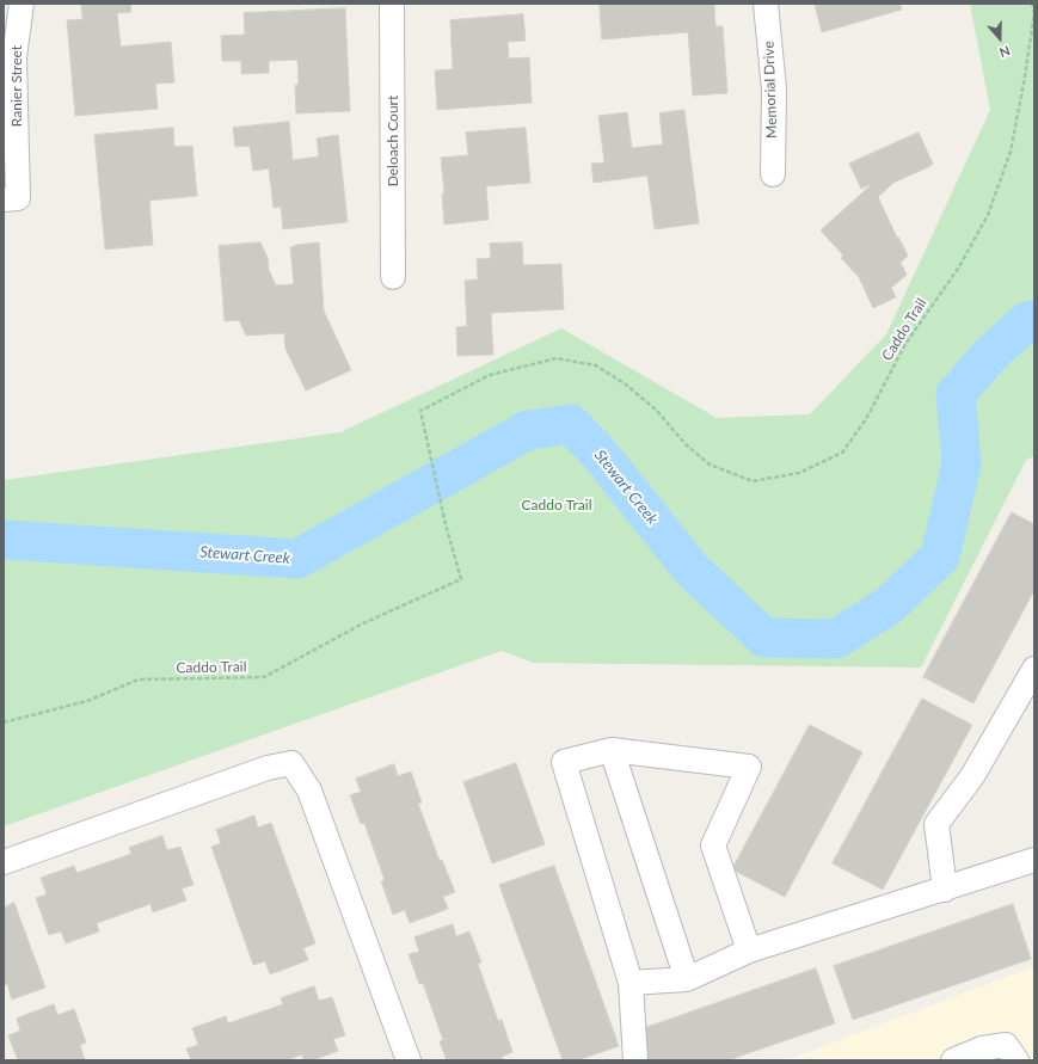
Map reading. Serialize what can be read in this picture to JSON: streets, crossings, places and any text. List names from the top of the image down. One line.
{"streets":{"street":["Ranier Street","Memorial Drive","Deloach Court"],"path":["Caddo Trail"]},"water":["Stewart Creek"],"parks":["Caddo Trail"],"north":"bottom"}
